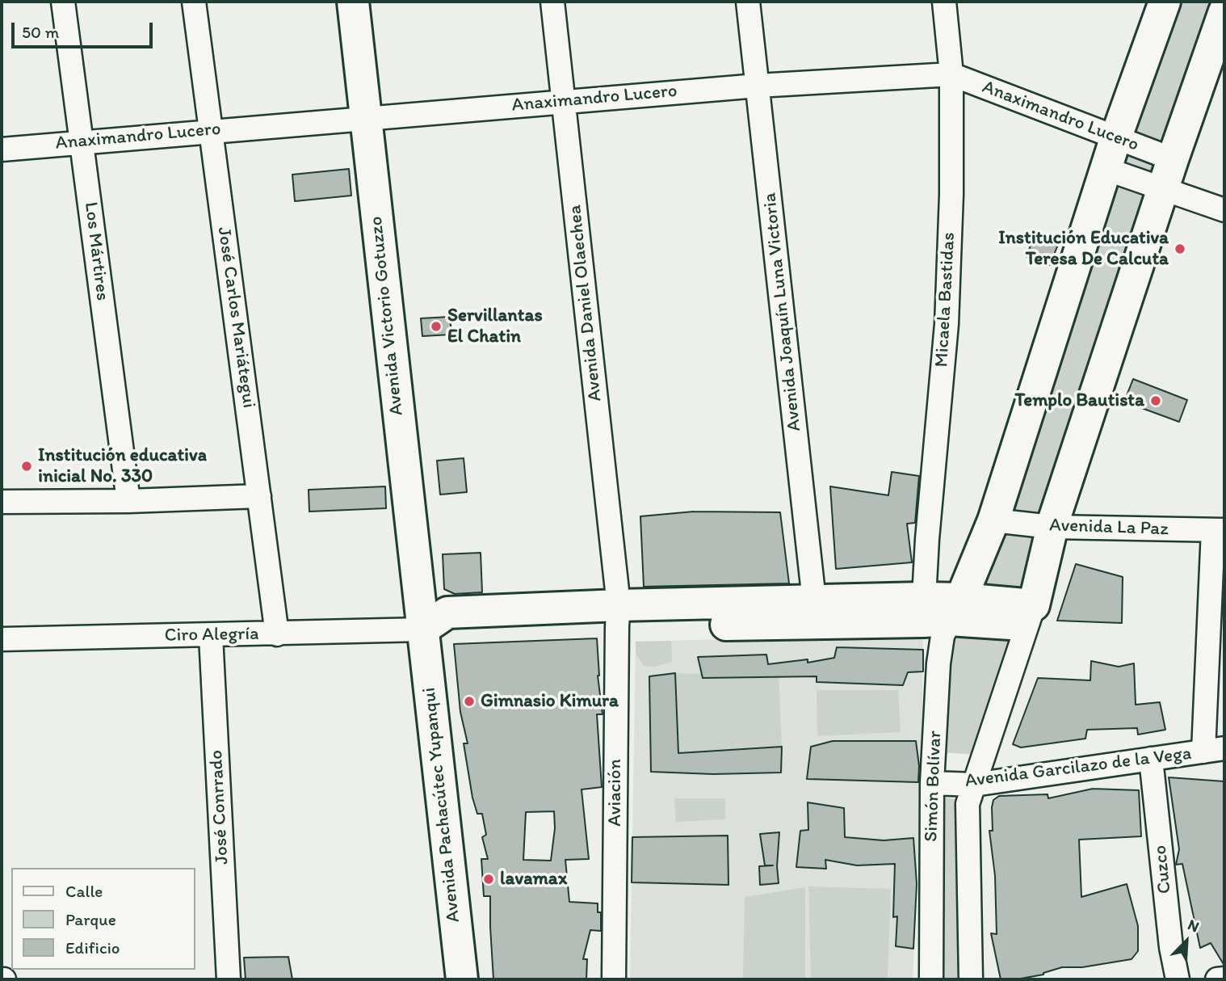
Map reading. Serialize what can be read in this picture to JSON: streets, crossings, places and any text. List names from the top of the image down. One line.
{"streets":{"street":["Anaximandro Lucero","Los Mártires","Micaela Bastidas","Avenida Daniel Olaechea","Avenida Joaquín Luna Victoria","Avenida Victorio Gotuzzo","José Carlos Mariátegui","Avenida La Paz","Ciro Alegría","Avenida Garcilazo de la Vega","Simón Bolívar","Aviación","Avenida Pachacútec Yupanqui","José Conrrado","Cuzco"]},"crossings":[["Anaximandro Lucero","Los Mártires"],["Anaximandro Lucero","Micaela Bastidas"],["Anaximandro Lucero","Avenida Daniel Olaechea"],["Anaximandro Lucero","Avenida Joaquín Luna Victoria"],["Anaximandro Lucero","Avenida Victorio Gotuzzo"],["Anaximandro Lucero","José Carlos Mariátegui"],["Avenida Daniel Olaechea","Aviación"],["Avenida Victorio Gotuzzo","Ciro Alegría"],["Avenida Victorio Gotuzzo","Avenida Pachacútec Yupanqui"],["José Carlos Mariátegui","Ciro Alegría"],["Ciro Alegría","Avenida Pachacútec Yupanqui"],["Ciro Alegría","José Conrrado"],["Avenida Garcilazo de la Vega","Simón Bolívar"],["Avenida Garcilazo de la Vega","Cuzco"]],"places":["Institución Educativa Teresa De Calcuta","Servillantas El Chatin","Templo Bautista","Institución educativa inicial No. 330","Gimnasio Kimura","lavamax"],"legend":["Calle","Parque","Edificio"],"scale_bar":"50 m","north":"top right"}
